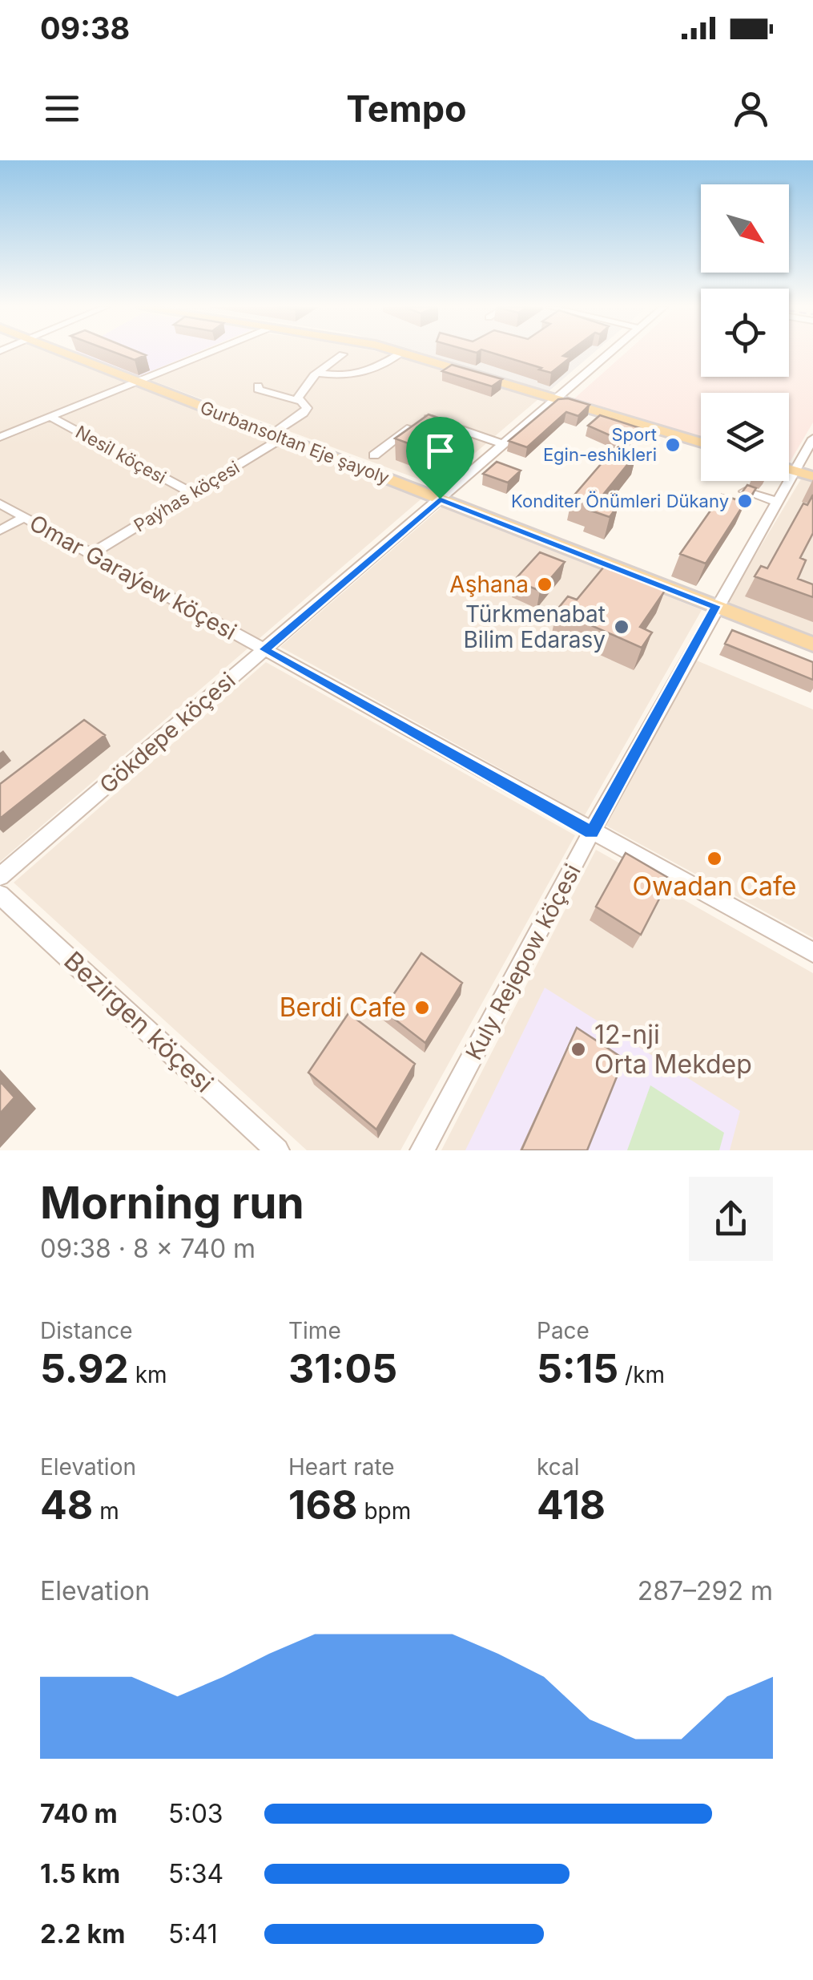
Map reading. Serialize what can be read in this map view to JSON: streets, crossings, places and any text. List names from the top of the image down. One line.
{"streets":{"main road":["Gurbansoltan Eje şayoly"],"street":["Nesil köçesi","Paýhas köçesi","Omar Garaýew köçesi","Gökdepe köçesi","Kuly Rejepow köçesi","Bezirgen köçesi"]},"crossings":[["Gurbansoltan Eje şayoly","Paýhas köçesi"],["Gurbansoltan Eje şayoly","Gökdepe köçesi"],["Gurbansoltan Eje şayoly","Kuly Rejepow köçesi"],["Nesil köçesi","Paýhas köçesi"],["Paýhas köçesi","Omar Garaýew köçesi"],["Omar Garaýew köçesi","Gökdepe köçesi"],["Omar Garaýew köçesi","Kuly Rejepow köçesi"]],"places":["Sport Egin-eshikleri","Konditer Önümleri Dükany","Aşhana","Türkmenabat Bilim Edarasy","Owadan Cafe","Berdi Cafe","12-nji Orta Mekdep"],"north":"bottom right","page":{"status":"09:38","header":"Tempo","heading":["Morning run","09:38 · 8 × 740 m"],"stats":[["Distance","5.92 km"],["Time","31:05"],["Pace","5:15 /km"],["Elevation","48 m"],["Heart rate","168 bpm"],["kcal","418"]],"chart":["Elevation","287–292 m"],"list":[{"name":"740 m","note":"5:03"},{"name":"1.5 km","note":"5:34"},{"name":"2.2 km","note":"5:41"}]}}
